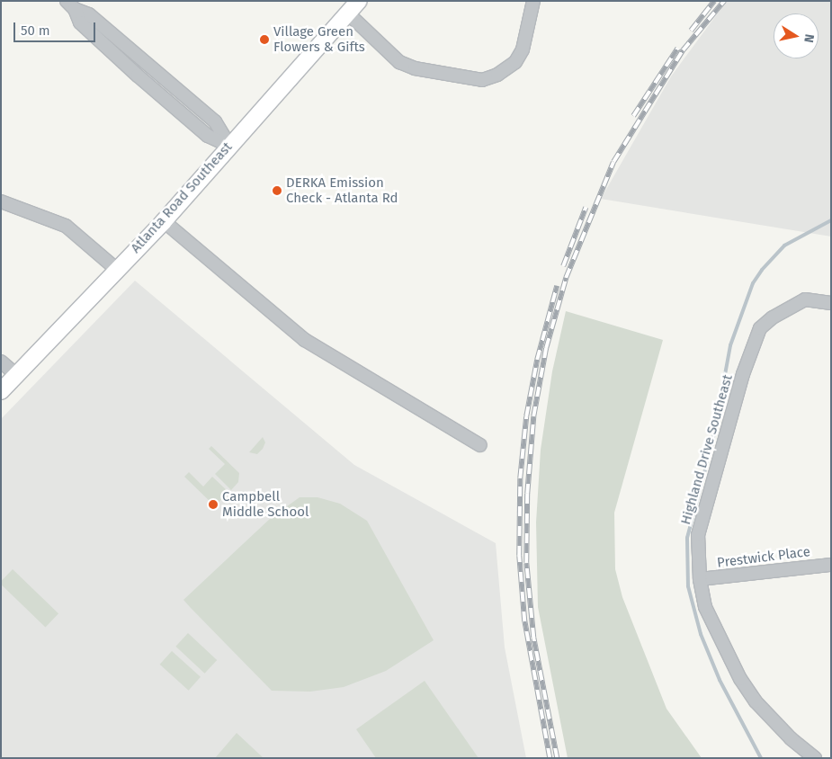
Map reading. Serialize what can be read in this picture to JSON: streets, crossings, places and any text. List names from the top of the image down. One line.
{"streets":{"main road":["Atlanta Road Southeast"],"street":["Highland Drive Southeast","Prestwick Place"]},"crossings":[["Highland Drive Southeast","Prestwick Place"]],"places":["Village Green Flowers & Gifts","DERKA Emission Check - Atlanta Rd","Campbell Middle School"],"scale_bar":"50 m","north":"right"}
